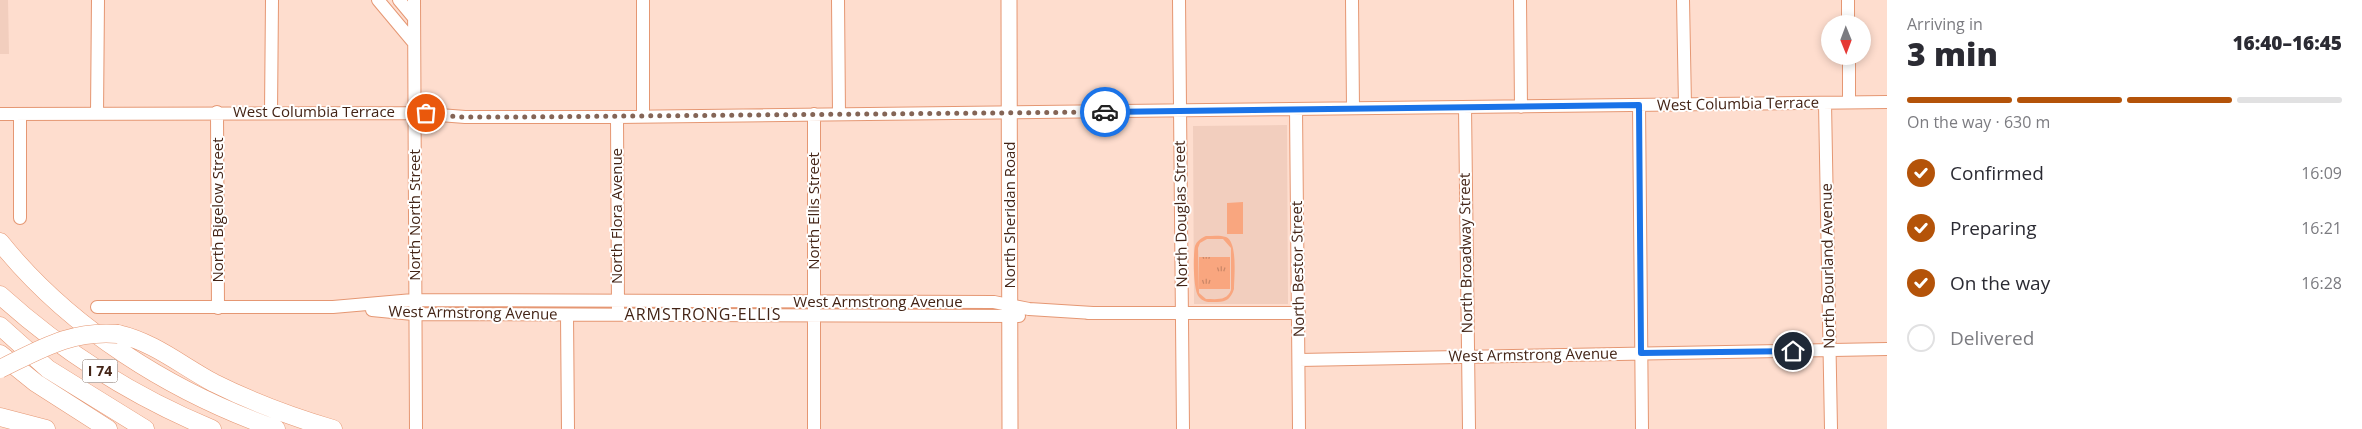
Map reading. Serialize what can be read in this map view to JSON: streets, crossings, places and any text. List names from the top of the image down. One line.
{"streets":{"highway":["I 74"],"main road":["North Sheridan Road"],"street":["West Columbia Terrace","North Bigelow Street","North Ellis Street","North Douglas Street","North North Street","North Flora Avenue","North Broadway Street","North Bourland Avenue","North Bestor Street","West Armstrong Avenue"]},"crossings":[["West Columbia Terrace","North Bigelow Street"],["West Columbia Terrace","North Ellis Street"],["West Columbia Terrace","North Douglas Street"],["West Columbia Terrace","North North Street"],["West Columbia Terrace","North Sheridan Road"],["West Columbia Terrace","North Flora Avenue"],["West Columbia Terrace","North Broadway Street"],["West Columbia Terrace","North Bourland Avenue"],["West Columbia Terrace","North Bestor Street"],["North Bigelow Street","West Armstrong Avenue"],["North Ellis Street","West Armstrong Avenue"],["North Douglas Street","West Armstrong Avenue"],["North North Street","West Armstrong Avenue"],["North Sheridan Road","West Armstrong Avenue"],["North Flora Avenue","West Armstrong Avenue"],["North Broadway Street","West Armstrong Avenue"],["North Bourland Avenue","West Armstrong Avenue"],["North Bestor Street","West Armstrong Avenue"]],"districts":["ARMSTRONG-ELLIS"],"north":"bottom","page":{"heading":["3 min","Arriving in","16:40–16:45"],"bar":"On the way · 630 m","list":[["Confirmed","16:09"],["Preparing","16:21"],["On the way","16:28"],"Delivered"]}}
